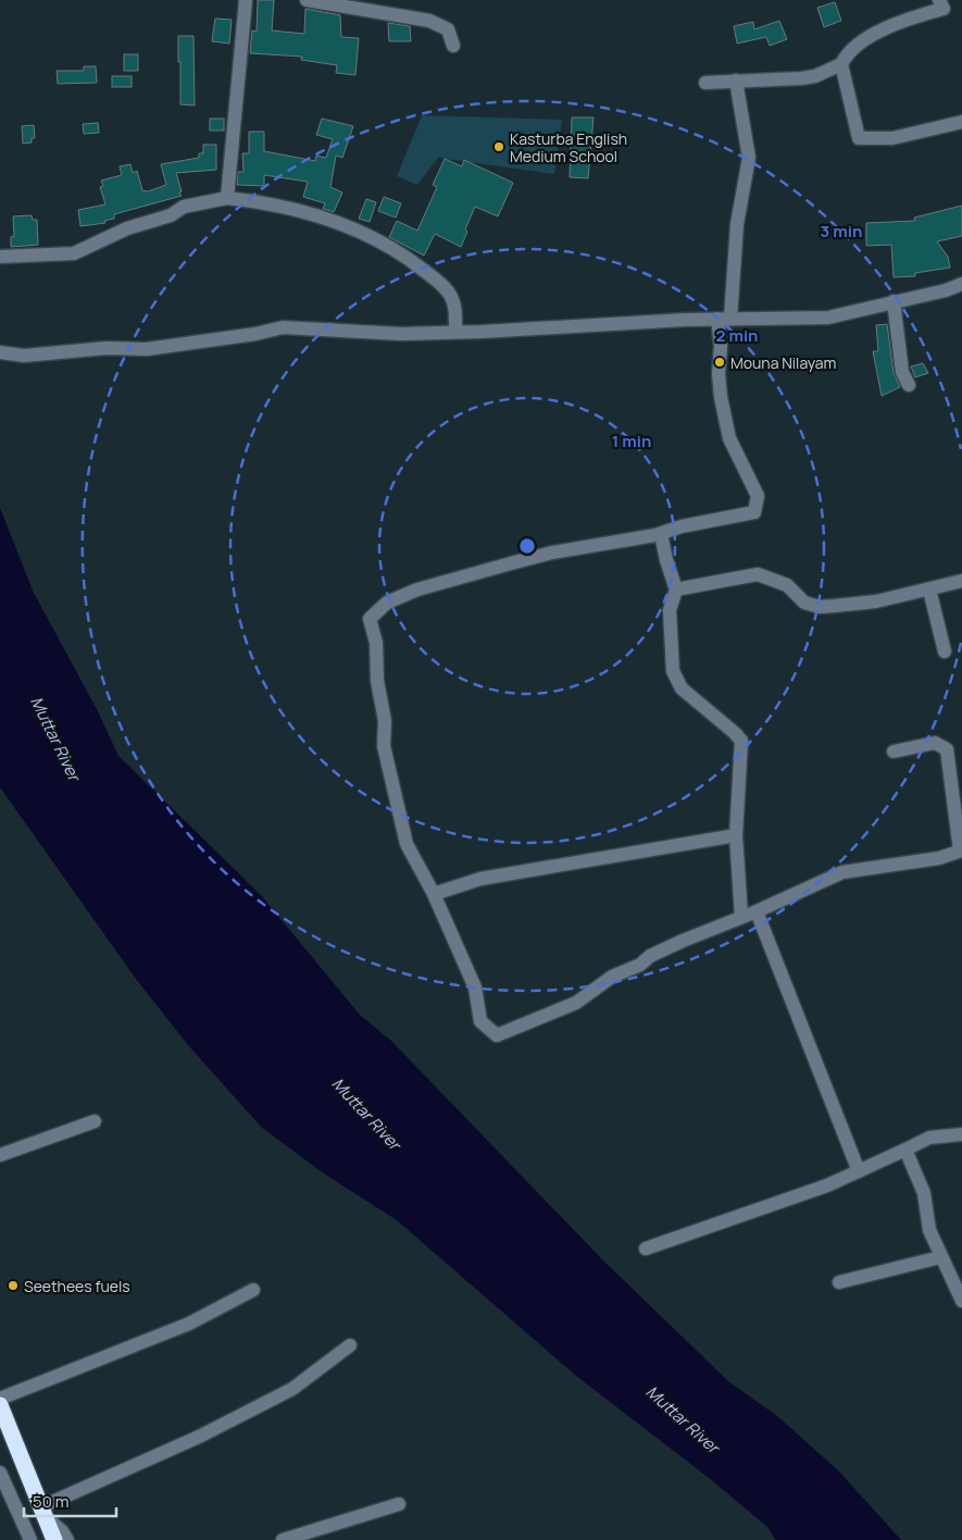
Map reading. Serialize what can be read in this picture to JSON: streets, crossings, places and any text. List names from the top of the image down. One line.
{"water":["Muttar River"],"places":["Kasturba English Medium School","Mouna Nilayam","Seethees fuels"],"scale_bar":"50 m","rings":["3 min","2 min","1 min"]}
